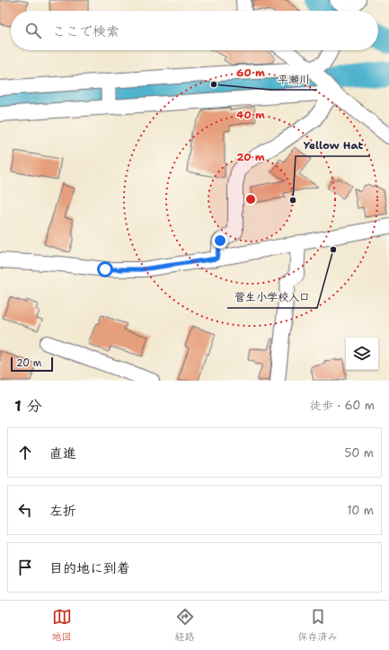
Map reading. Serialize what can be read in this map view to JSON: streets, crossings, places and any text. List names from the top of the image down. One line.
{"places":["平瀬川","Yellow Hat","菅生小学校入口"],"scale_bar":"20 m","page":{"search":"ここで検索","scale":"20 m","heading":["1 分","徒歩 · 60 m"],"list":[["直進","50 m"],["左折","10 m"],"目的地に到着"],"nav":["地図","経路","保存済み"]},"rings":["60 m","40 m","20 m"]}
